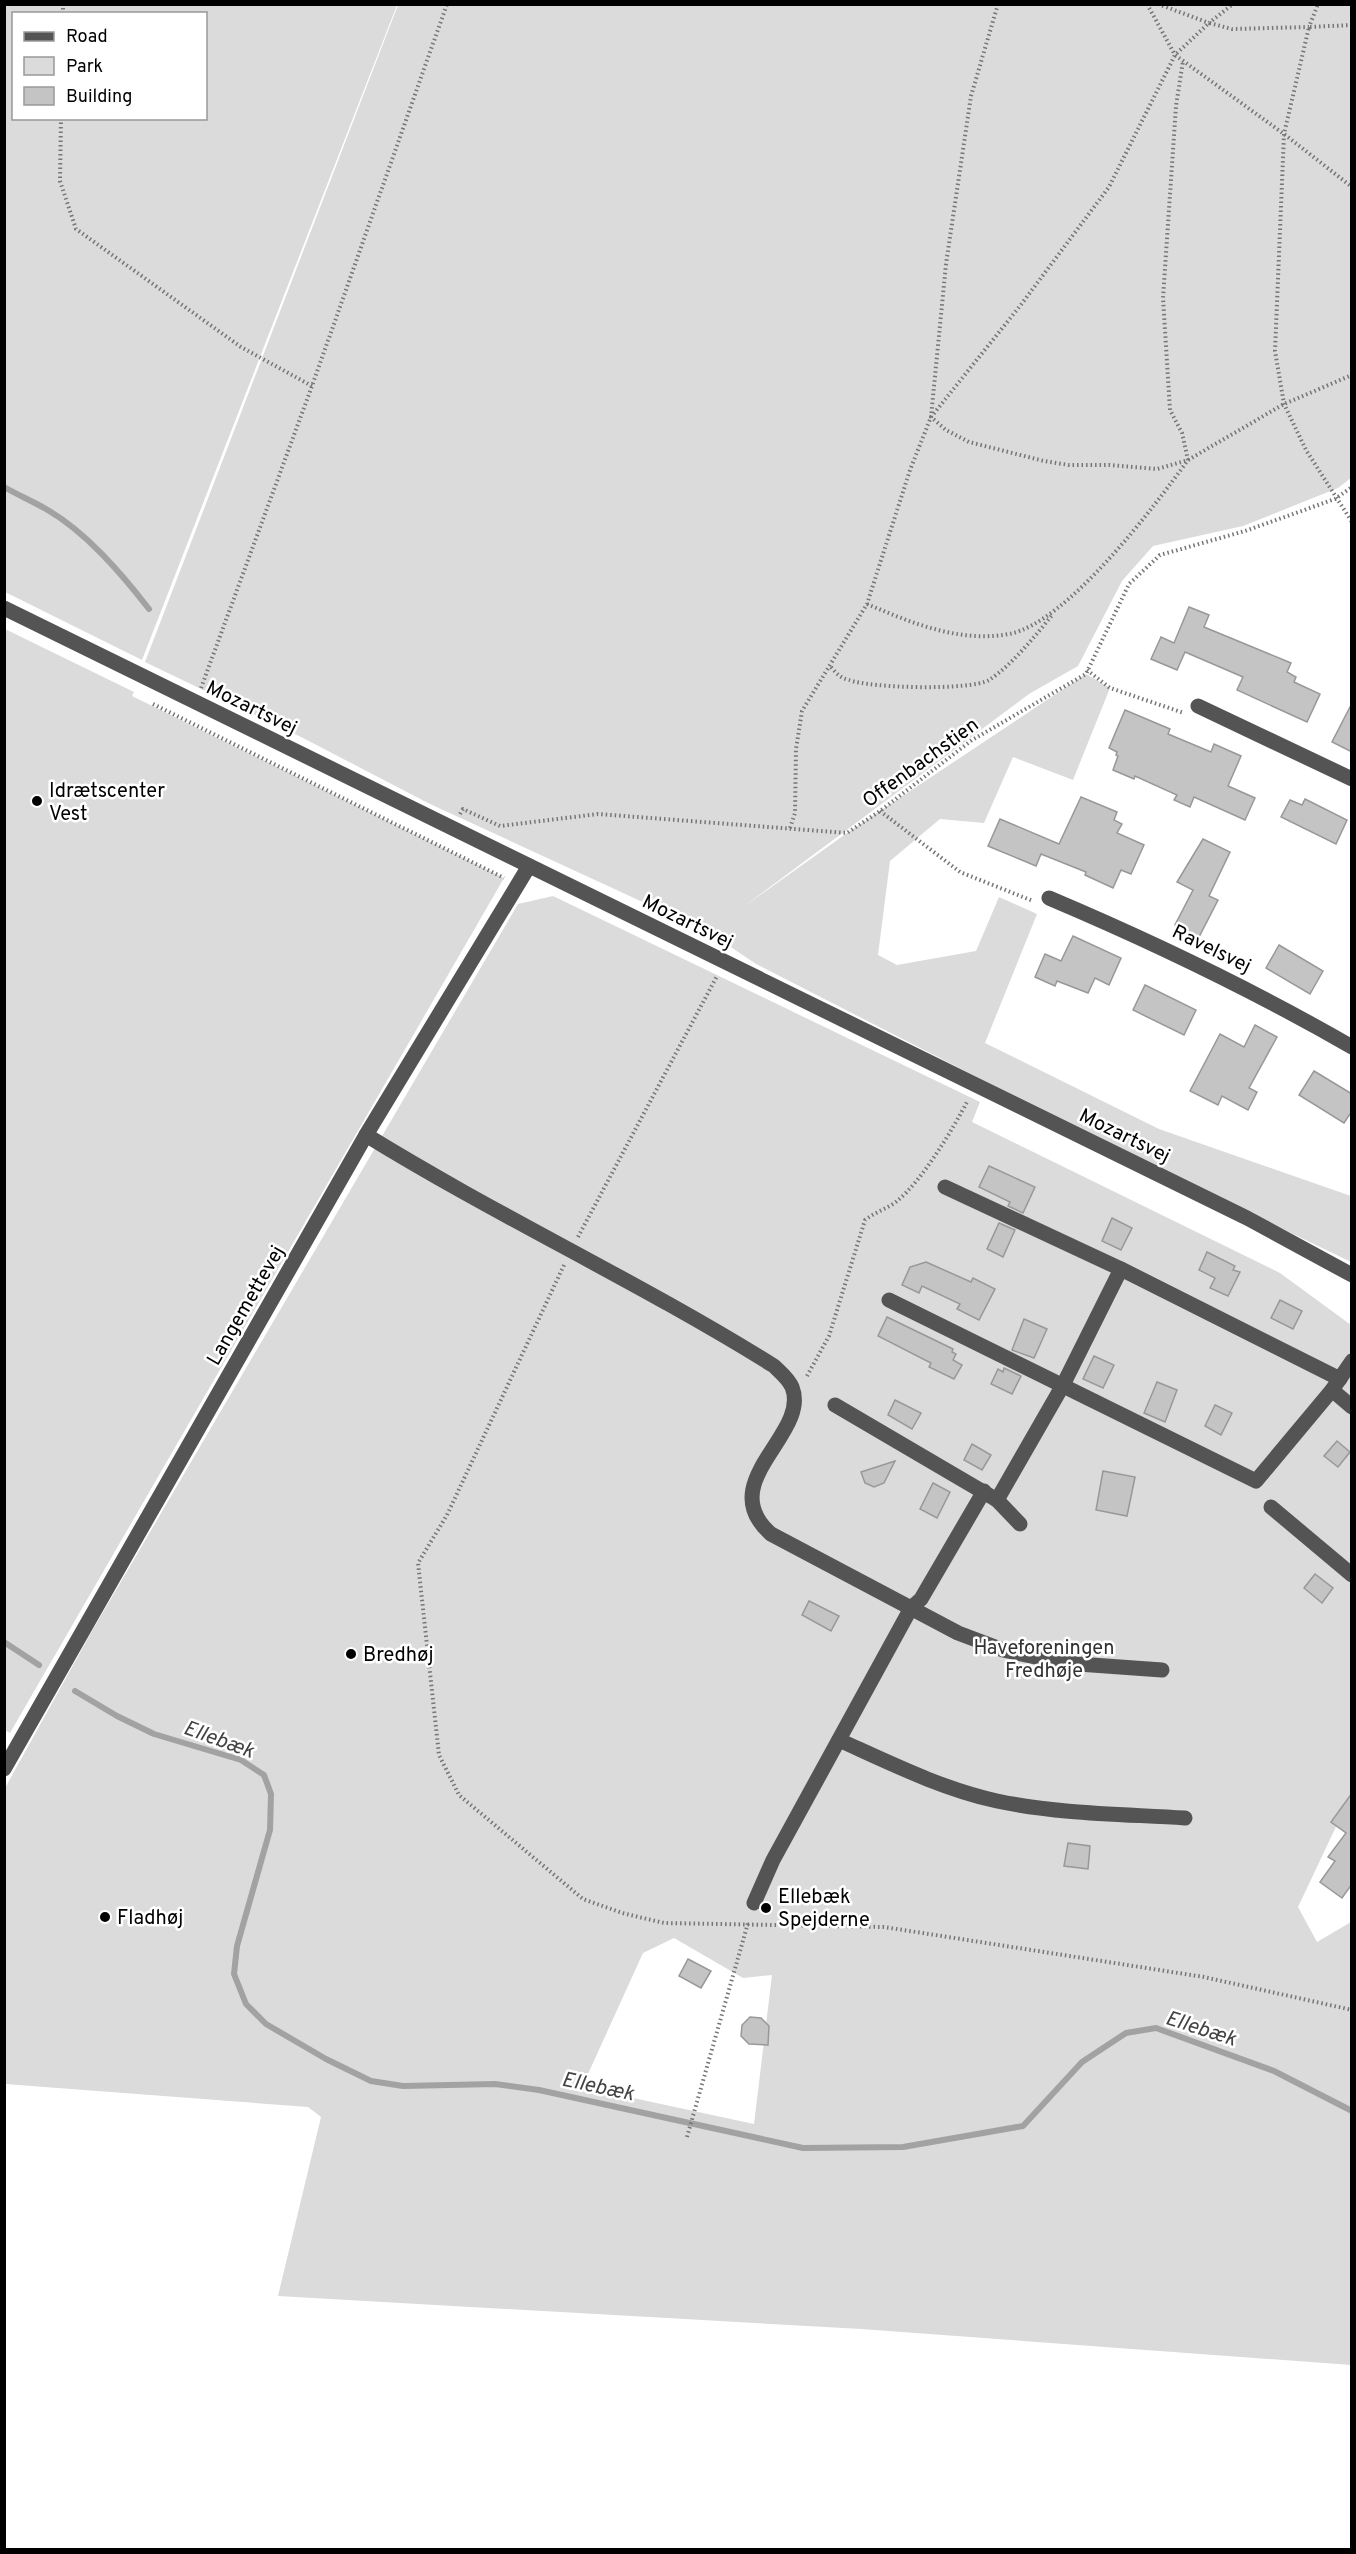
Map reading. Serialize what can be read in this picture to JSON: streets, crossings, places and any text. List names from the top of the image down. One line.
{"streets":{"street":["Mozartsvej","Ravelsvej","Langemettevej"],"path":["Offenbachstien"]},"crossings":[["Mozartsvej","Offenbachstien"],["Mozartsvej","Langemettevej"]],"water":["Ellebæk"],"parks":["Haveforeningen Fredhøje"],"places":["Idrætscenter Vest","Bredhøj","Ellebæk Spejderne","Fladhøj"],"legend":["Road","Park","Building"]}
